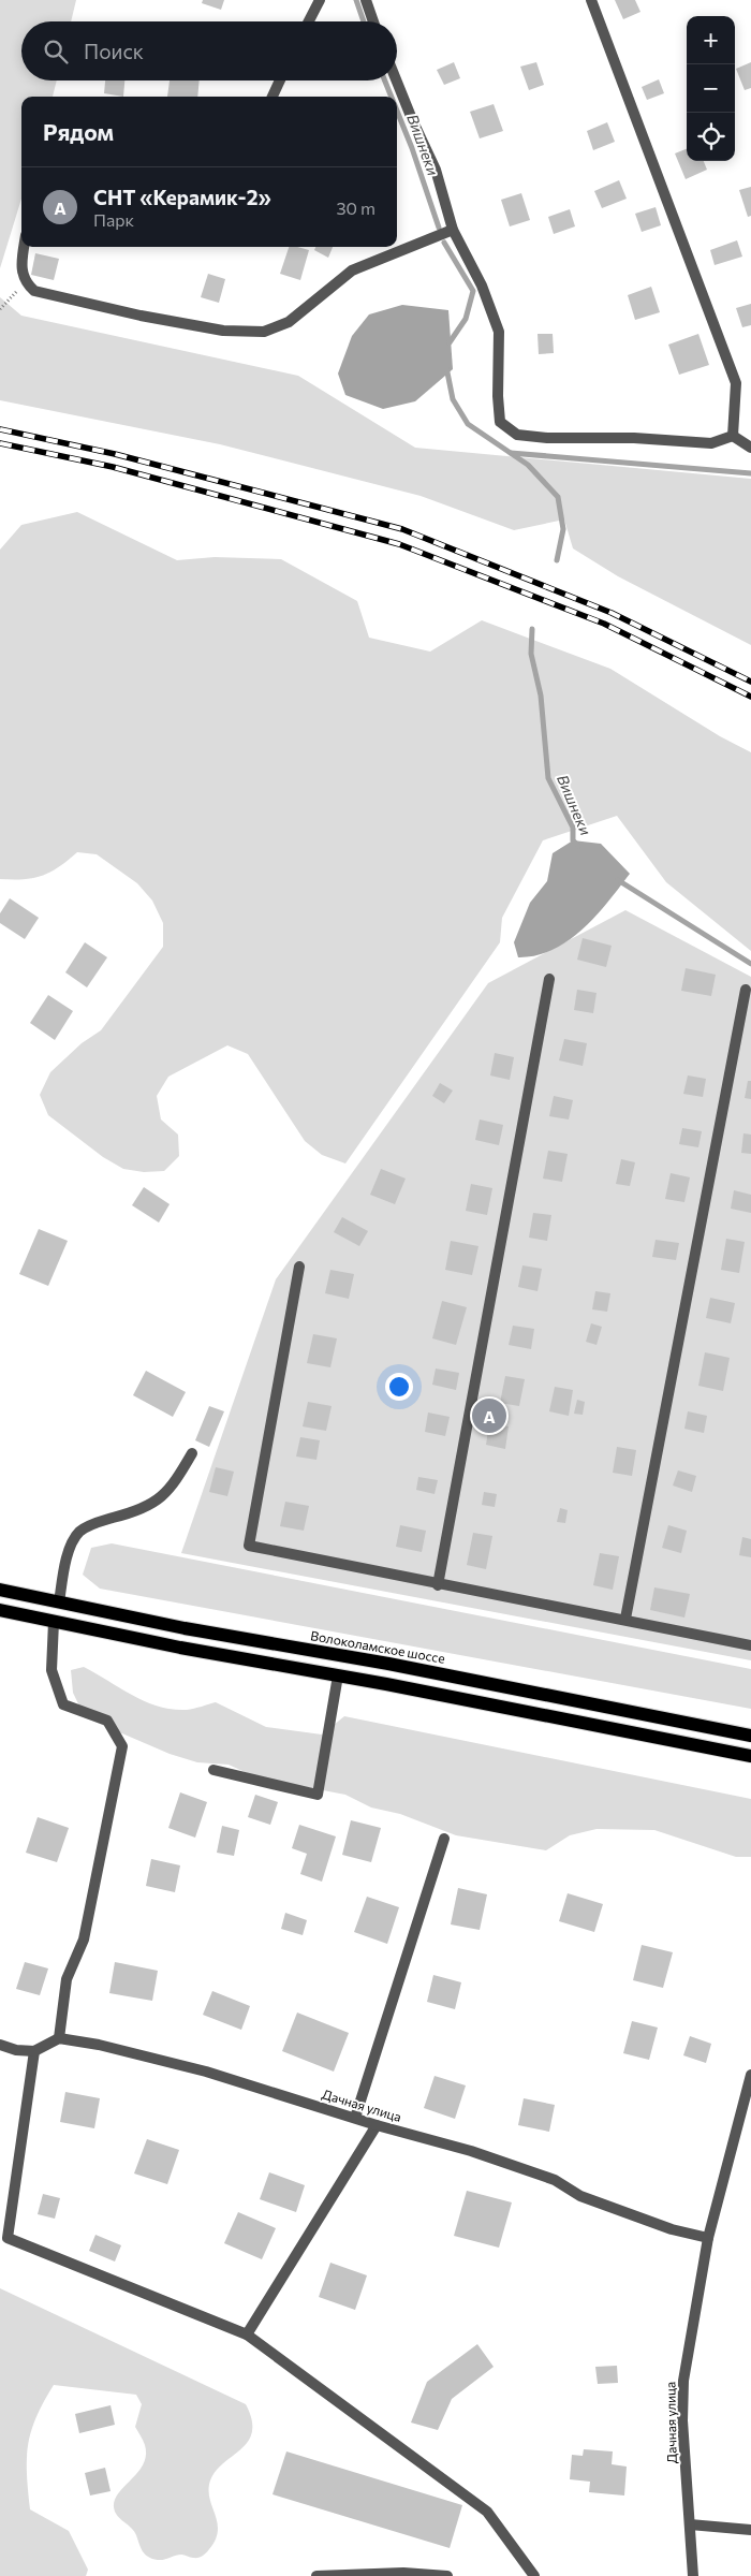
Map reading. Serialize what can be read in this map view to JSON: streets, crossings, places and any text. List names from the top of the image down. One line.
{"streets":{"main road":["Волоколамское шоссе"],"street":["Дачная улица"]},"water":["Вишнеки"],"page":{"map_buttons":["+","−"],"search":"Поиск","heading":"Рядом","list":[{"mark":"A","name":"СНТ «Керамик-2»","note":"Парк","value":"30 m"}],"pins":"A"}}
